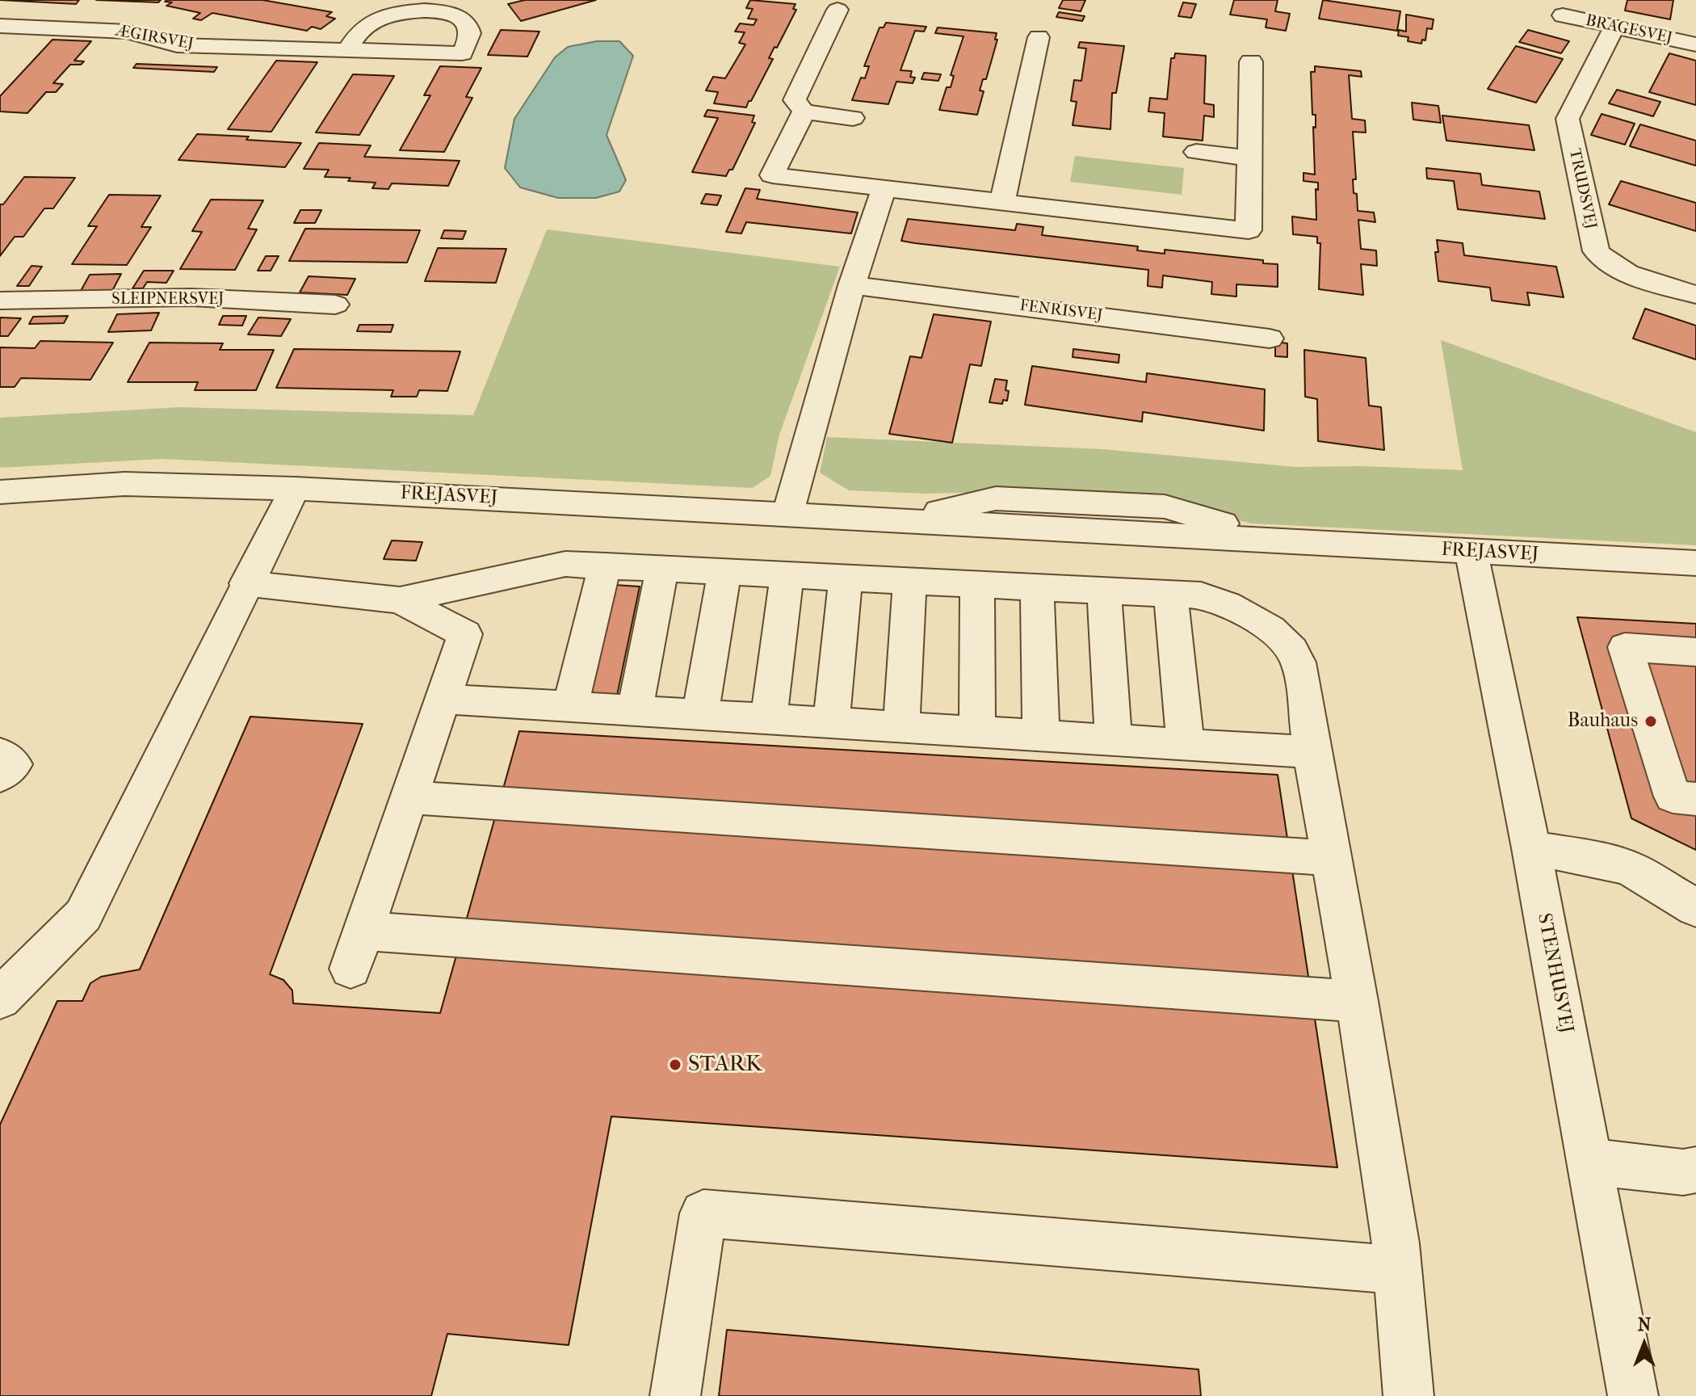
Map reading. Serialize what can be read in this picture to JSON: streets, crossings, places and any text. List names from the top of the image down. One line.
{"streets":{"street":["BRAGESVEJ","ÆGIRSVEJ","TRUDSVEJ","SLEIPNERSVEJ","FENRISVEJ","FREJASVEJ","STENHUSVEJ"]},"crossings":[["BRAGESVEJ","TRUDSVEJ"],["FREJASVEJ","STENHUSVEJ"]],"places":["Bauhaus","STARK"],"north":"top"}
